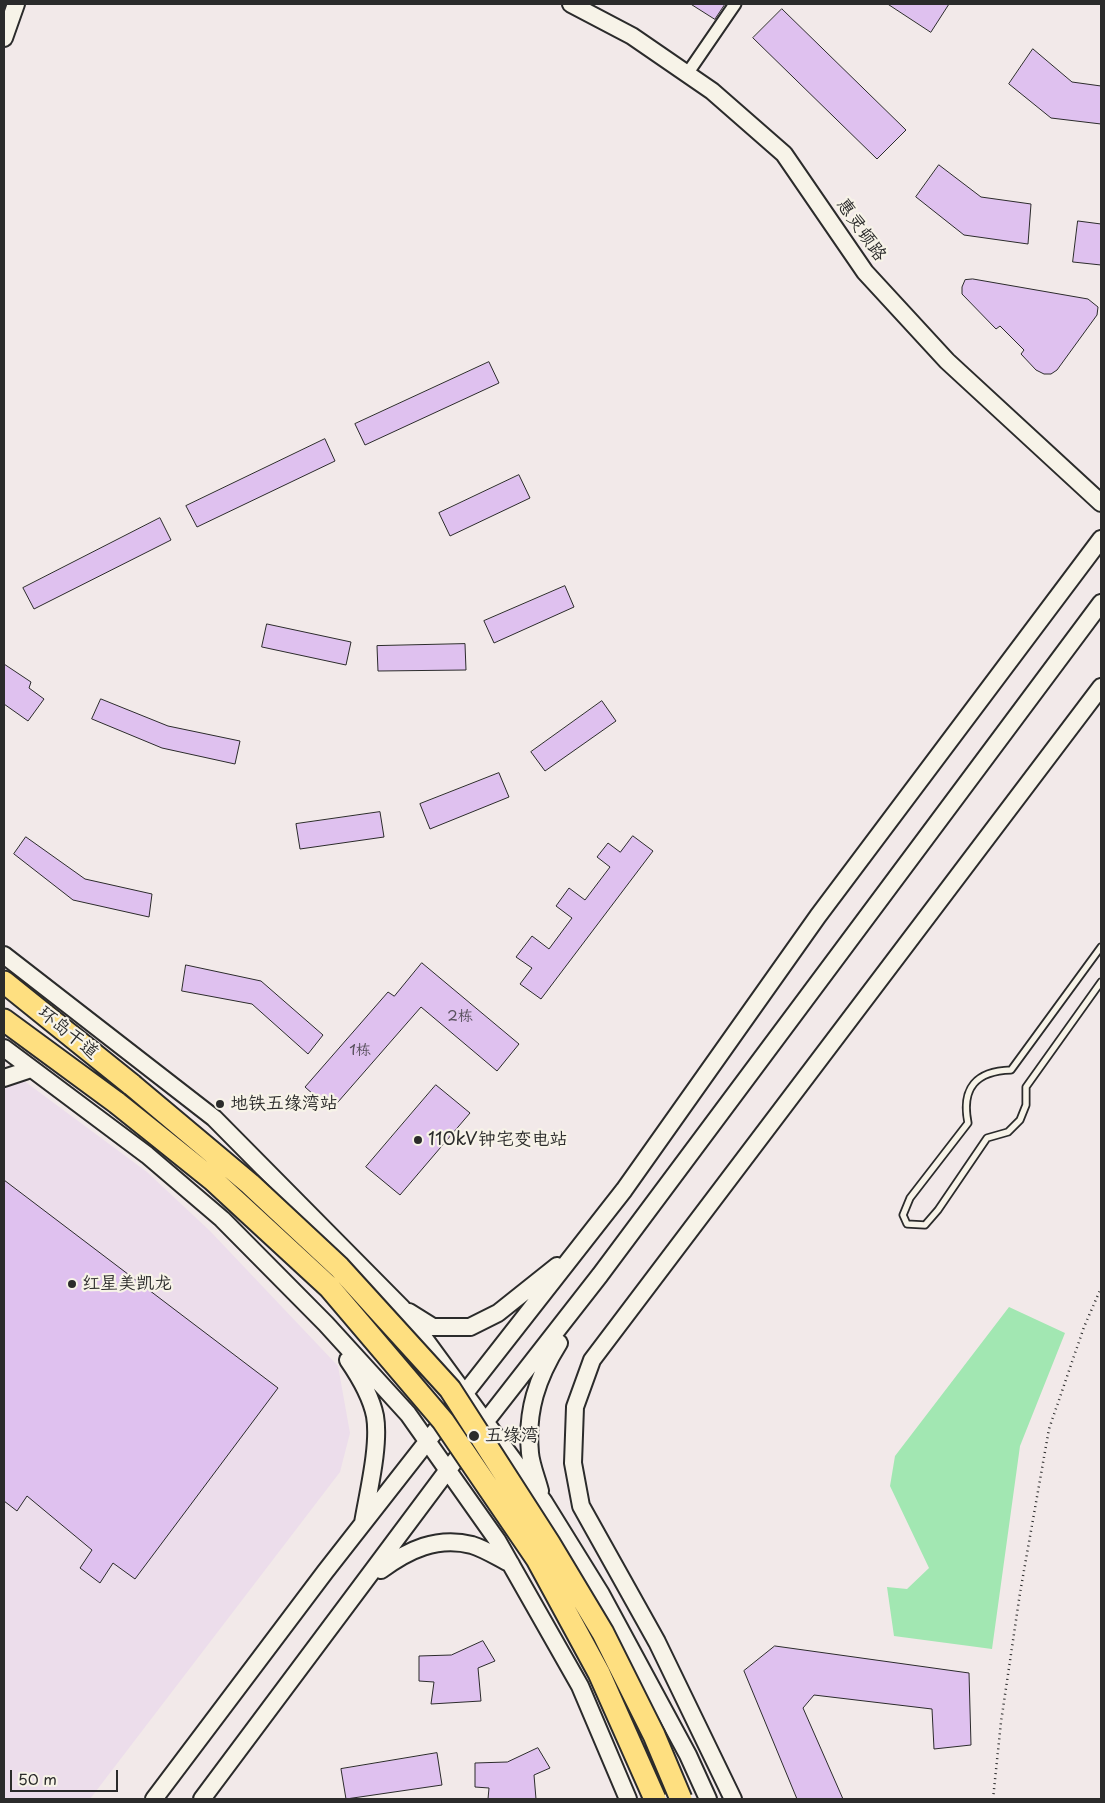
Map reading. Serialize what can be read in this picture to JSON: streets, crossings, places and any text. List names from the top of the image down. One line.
{"streets":{"highway":["环岛干道"],"main road":["惠灵顿路"]},"places":["地铁五缘湾站","110kV钟宅变电站","红星美凯龙","五缘湾"],"house_numbers":["2栋","1栋"],"scale_bar":"50 m"}
